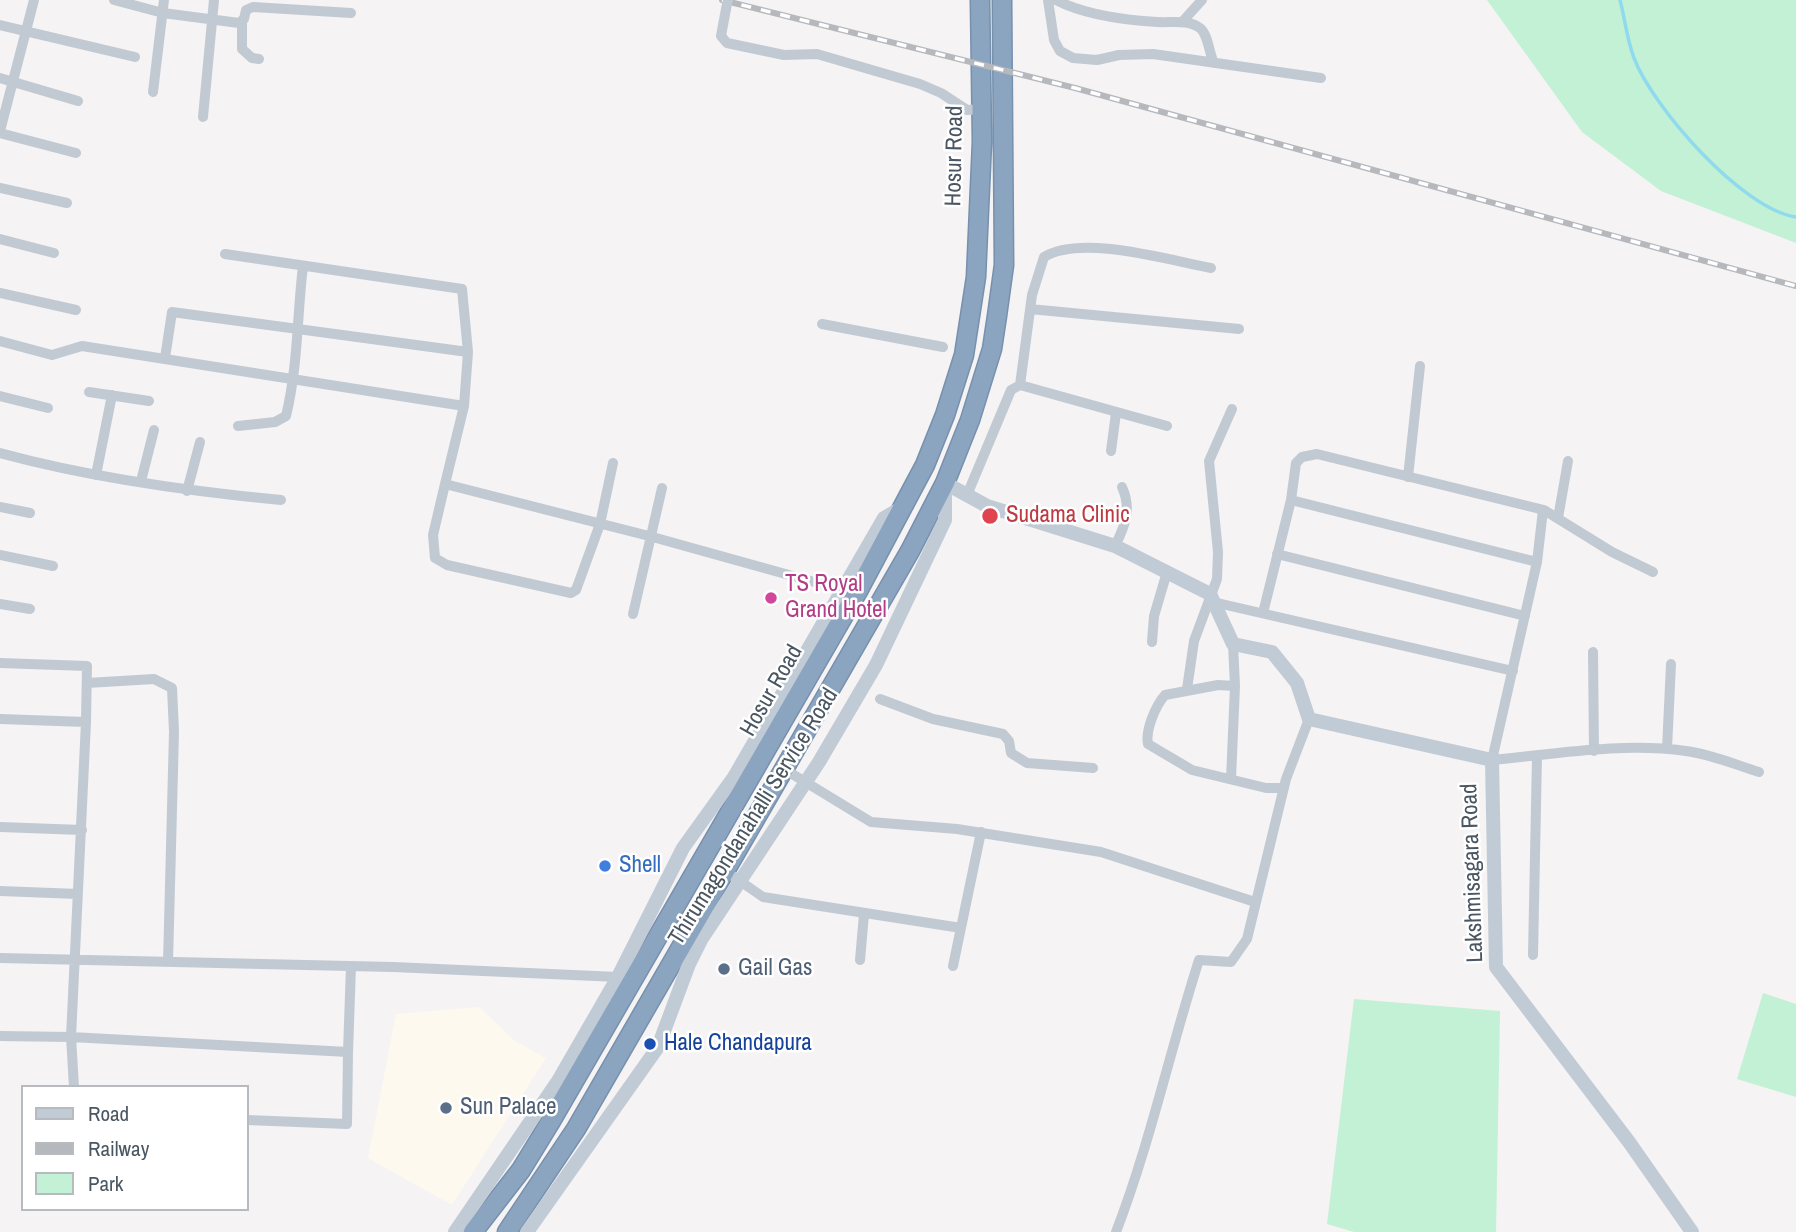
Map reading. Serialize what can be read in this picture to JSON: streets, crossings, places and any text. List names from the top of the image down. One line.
{"streets":{"highway":["Hosur Road"],"street":["Thirumagondanahalli Service Road","Lakshmisagara Road"]},"crossings":[["Hosur Road","Thirumagondanahalli Service Road"]],"places":["Sudama Clinic","TS Royal Grand Hotel","Shell","Gail Gas","Hale Chandapura","Sun Palace"],"legend":["Road","Railway","Park"]}
